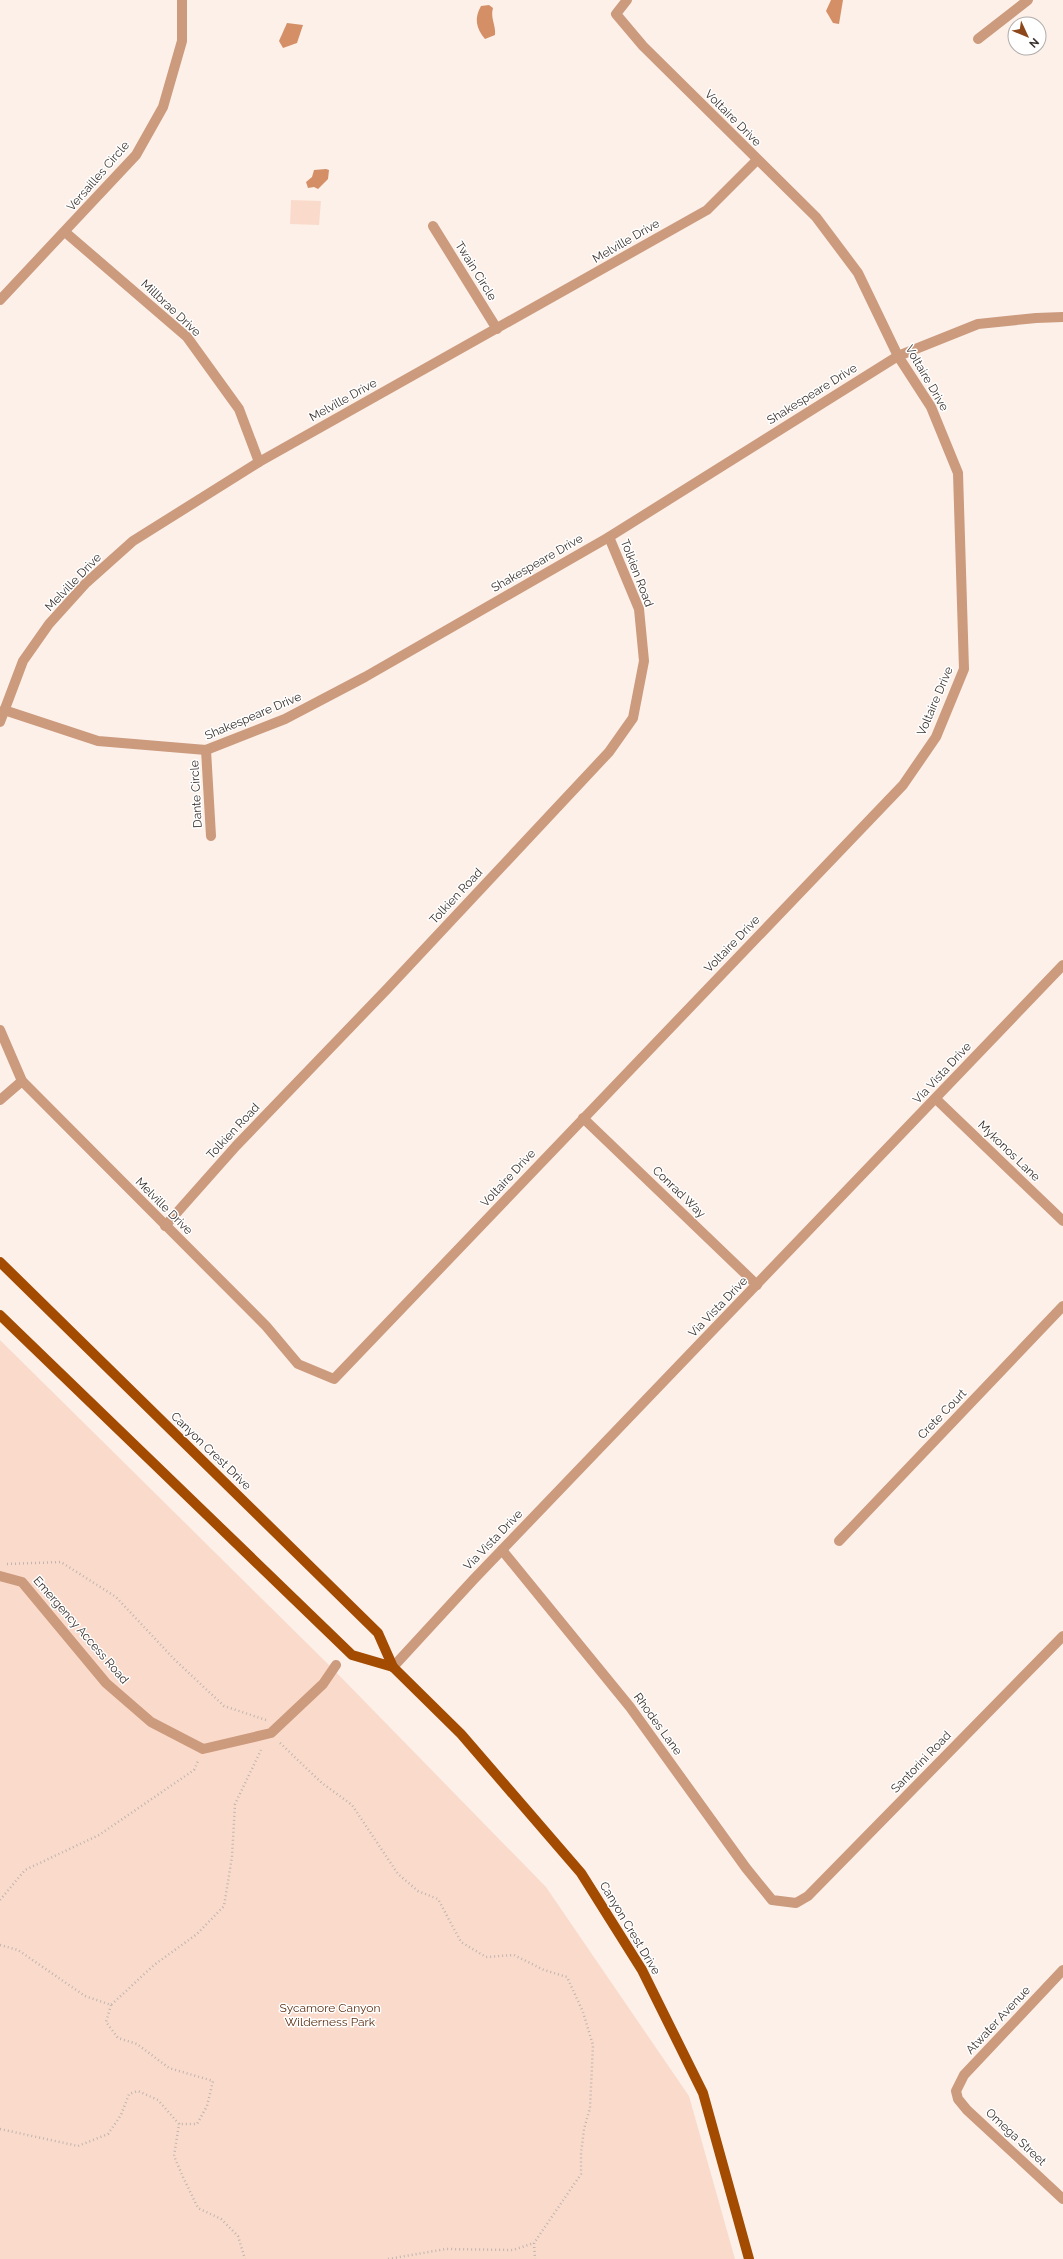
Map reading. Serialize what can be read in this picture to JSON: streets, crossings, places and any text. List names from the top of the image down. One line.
{"streets":{"main road":["Canyon Crest Drive"],"street":["Voltaire Drive","Versailles Circle","Melville Drive","Twain Circle","Millbrae Drive","Shakespeare Drive","Tolkien Road","Dante Circle","Via Vista Drive","Mykonos Lane","Conrad Way","Crete Court","Emergency Access Road","Rhodes Lane","Santorini Road","Atwater Avenue","Omega Street"]},"crossings":[["Voltaire Drive","Melville Drive"],["Voltaire Drive","Shakespeare Drive"],["Voltaire Drive","Conrad Way"],["Versailles Circle","Millbrae Drive"],["Melville Drive","Twain Circle"],["Melville Drive","Millbrae Drive"],["Melville Drive","Shakespeare Drive"],["Melville Drive","Tolkien Road"],["Shakespeare Drive","Tolkien Road"],["Shakespeare Drive","Dante Circle"],["Via Vista Drive","Mykonos Lane"],["Via Vista Drive","Conrad Way"],["Via Vista Drive","Canyon Crest Drive"],["Via Vista Drive","Rhodes Lane"],["Rhodes Lane","Santorini Road"],["Atwater Avenue","Omega Street"]],"parks":["Sycamore Canyon Wilderness Park"],"north":"bottom right"}
